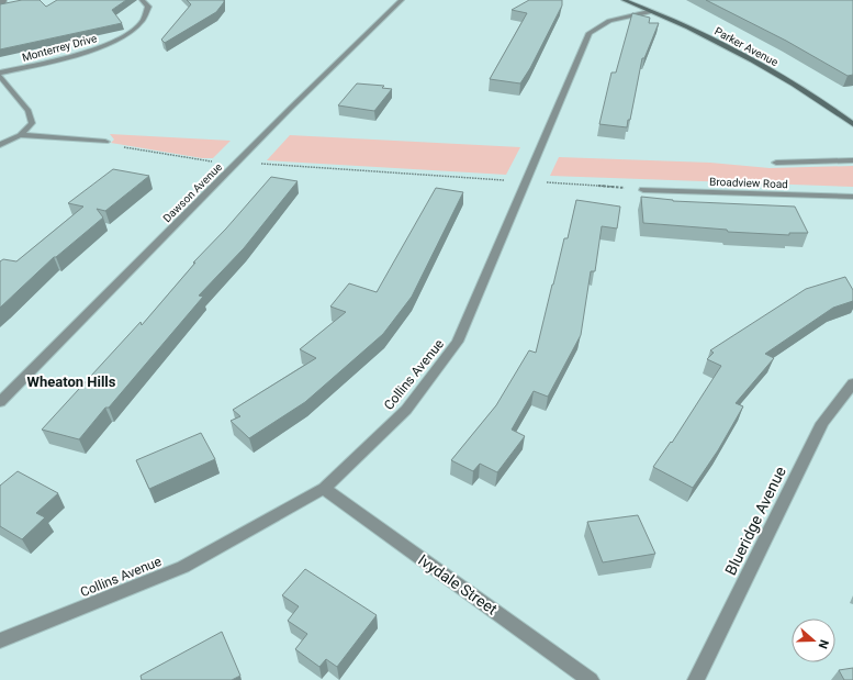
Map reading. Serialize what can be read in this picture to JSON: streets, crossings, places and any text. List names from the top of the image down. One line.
{"streets":{"street":["Parker Avenue","Monterrey Drive","Broadview Road","Dawson Avenue","Collins Avenue","Blueridge Avenue","Ivydale Street"]},"crossings":[["Parker Avenue","Collins Avenue"],["Collins Avenue","Ivydale Street"]],"districts":["Wheaton Hills"],"north":"right"}
